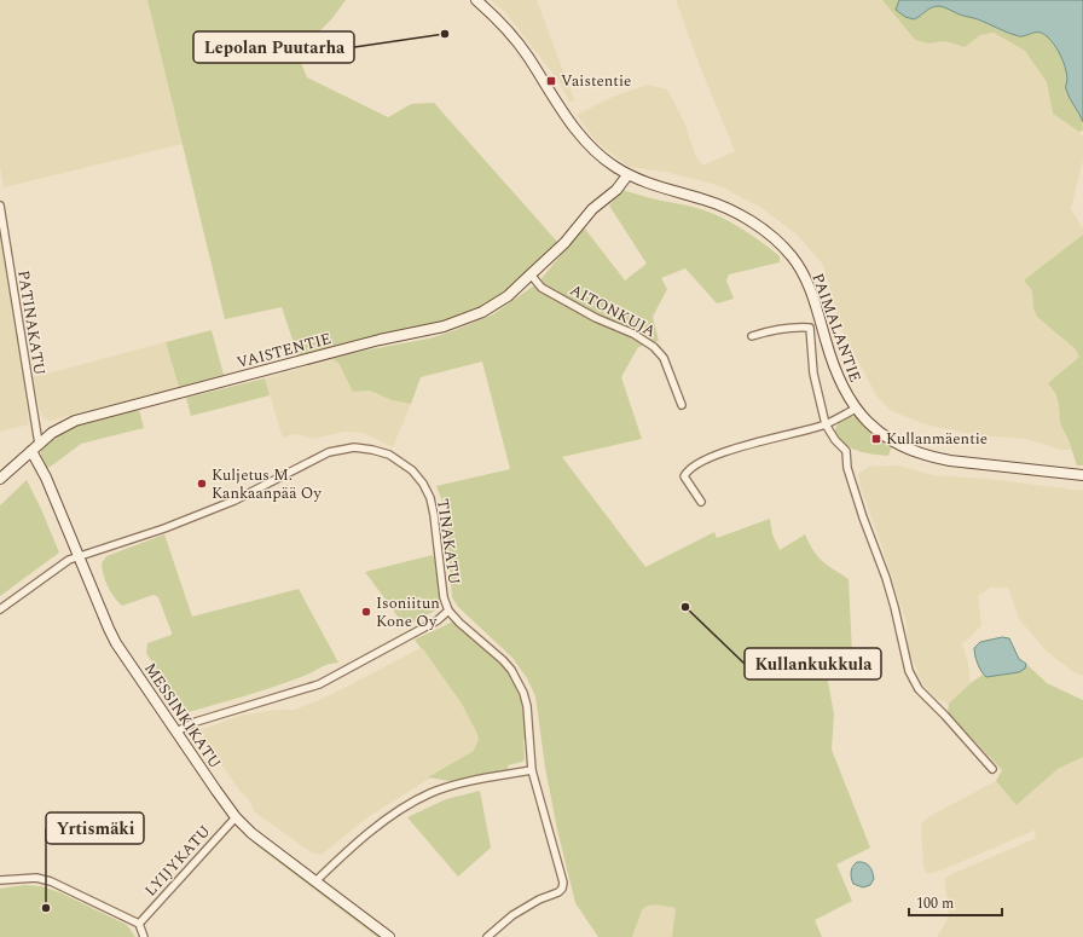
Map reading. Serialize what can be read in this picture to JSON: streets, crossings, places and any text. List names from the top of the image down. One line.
{"streets":{"street":["AITONKUJA","PATINAKATU","PAIMALANTIE","VAISTENTIE","TINAKATU","MESSINKIKATU","LYIJYKATU"]},"crossings":[["AITONKUJA","VAISTENTIE"],["PATINAKATU","VAISTENTIE"],["PATINAKATU","MESSINKIKATU"],["PAIMALANTIE","VAISTENTIE"],["VAISTENTIE","MESSINKIKATU"],["TINAKATU","MESSINKIKATU"],["MESSINKIKATU","LYIJYKATU"]],"places":{"other":["Lepolan Puutarha","Kuljetus M. Kankaanpää Oy","Kullankukkula","Isoniitun Kone Oy","Yrtismäki"],"transit":["Vaistentie","Kullanmäentie"]},"scale_bar":"100 m"}
